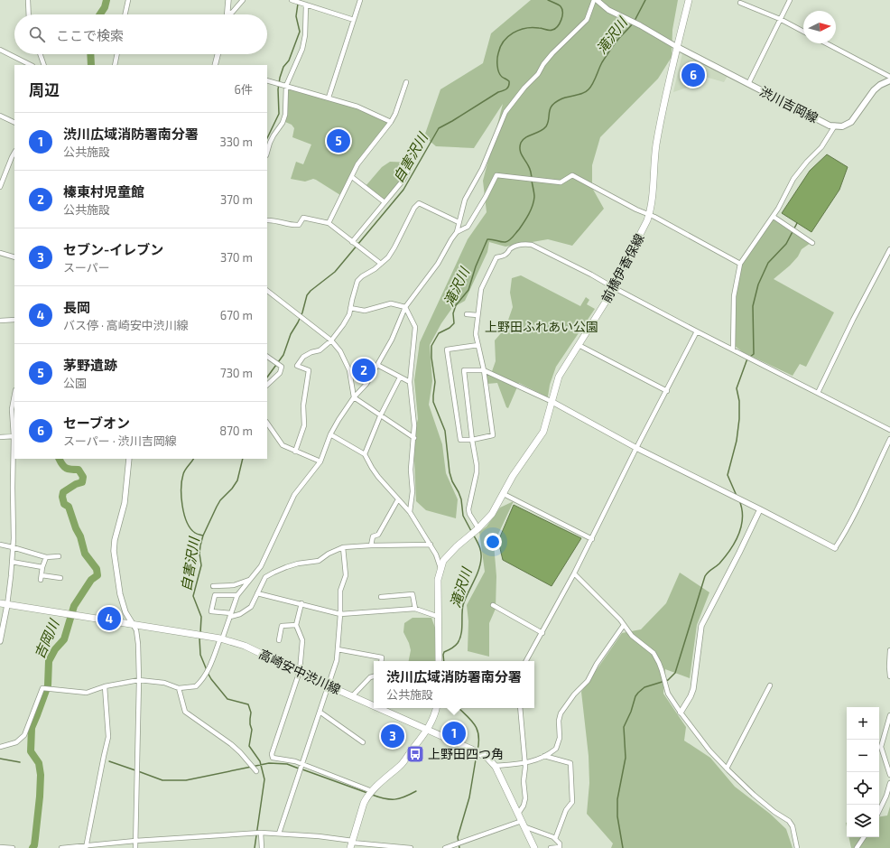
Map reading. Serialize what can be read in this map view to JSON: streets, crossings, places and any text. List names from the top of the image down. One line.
{"streets":{"main road":["渋川吉岡線","前橋伊香保線","高崎安中渋川線"]},"crossings":[["渋川吉岡線","前橋伊香保線"]],"water":["滝沢川","自害沢川","吉岡川"],"parks":["上野田ふれあい公園"],"places":{"bus stop":["上野田四つ角"]},"north":"right","page":{"search":"ここで検索","pins":["6","5","2","4","1","3"],"heading":["周辺","6件"],"list":[{"mark":"1","name":"渋川広域消防署南分署","note":"公共施設","value":"330 m"},{"mark":"2","name":"榛東村児童館","note":"公共施設","value":"370 m"},{"mark":"3","name":"セブン-イレブン","note":"スーパー","value":"370 m"},{"mark":"4","name":"長岡","note":"バス停 · 高崎安中渋川線","value":"670 m"},{"mark":"5","name":"茅野遺跡","note":"公園","value":"730 m"},{"mark":"6","name":"セーブオン","note":"スーパー · 渋川吉岡線","value":"870 m"}],"popup":["渋川広域消防署南分署","公共施設"],"map_buttons":["+","−"]}}
